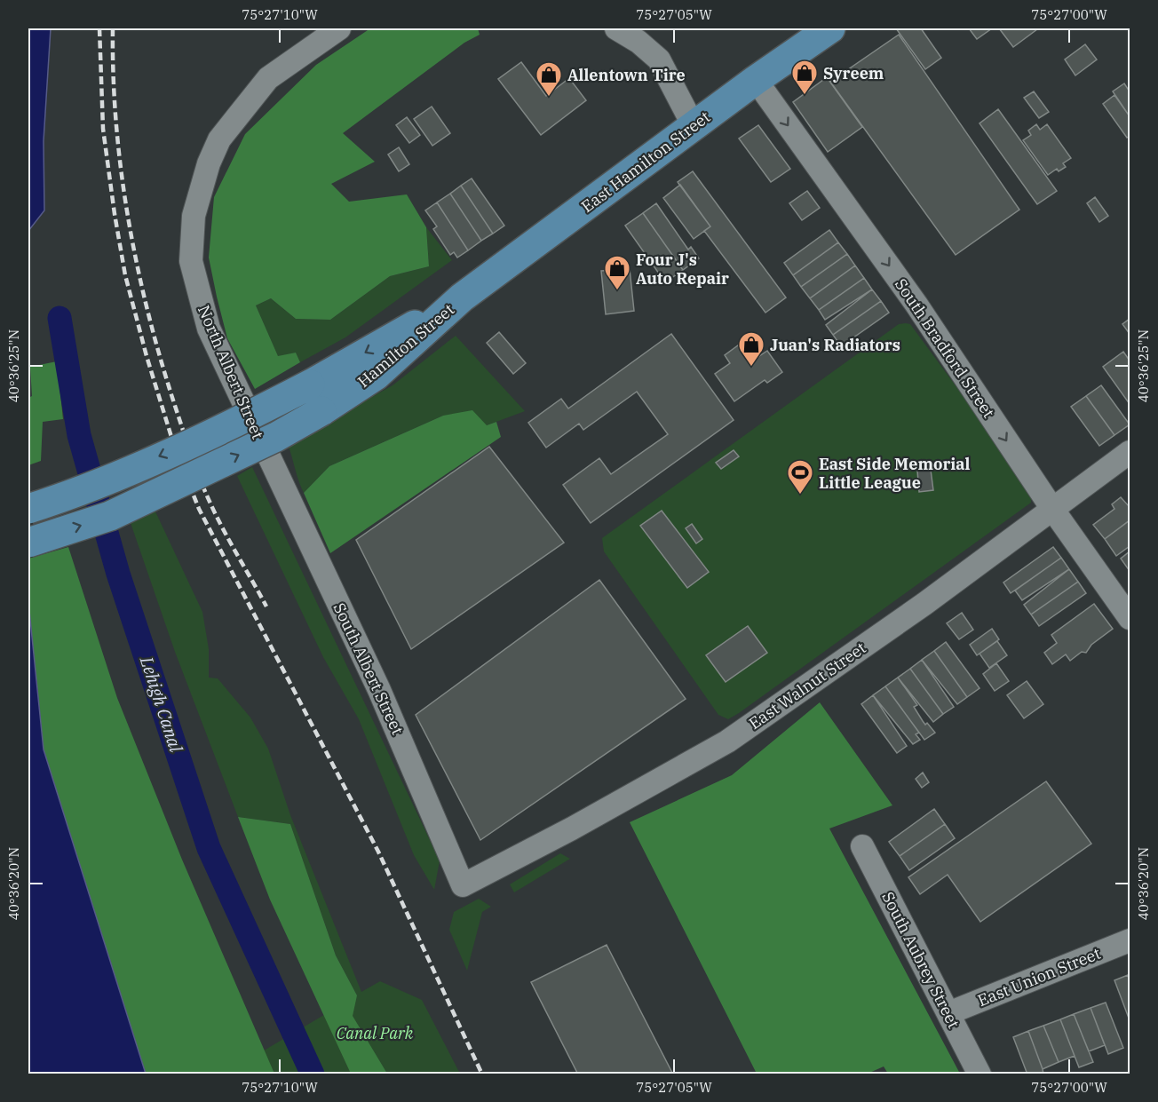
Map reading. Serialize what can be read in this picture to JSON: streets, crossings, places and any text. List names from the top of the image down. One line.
{"streets":{"main road":["East Hamilton Street","Hamilton Street"],"street":["South Bradford Street","North Albert Street","South Albert Street","East Walnut Street","South Aubrey Street","East Union Street"]},"crossings":[["East Hamilton Street","Hamilton Street"],["East Hamilton Street","South Bradford Street"],["South Bradford Street","East Walnut Street"],["North Albert Street","South Albert Street"],["South Albert Street","East Walnut Street"],["South Aubrey Street","East Union Street"]],"one_way":["South Bradford Street"],"water":["Lehigh Canal"],"parks":["Canal Park"],"places":{"shop":["Syreem","Allentown Tire","Four J's Auto Repair","Juan's Radiators"],"sports":["East Side Memorial Little League"]},"coordinates":["75°27'10\"W","75°27'05\"W","75°27'00\"W","40°36'25\"N","40°36'20\"N"]}
